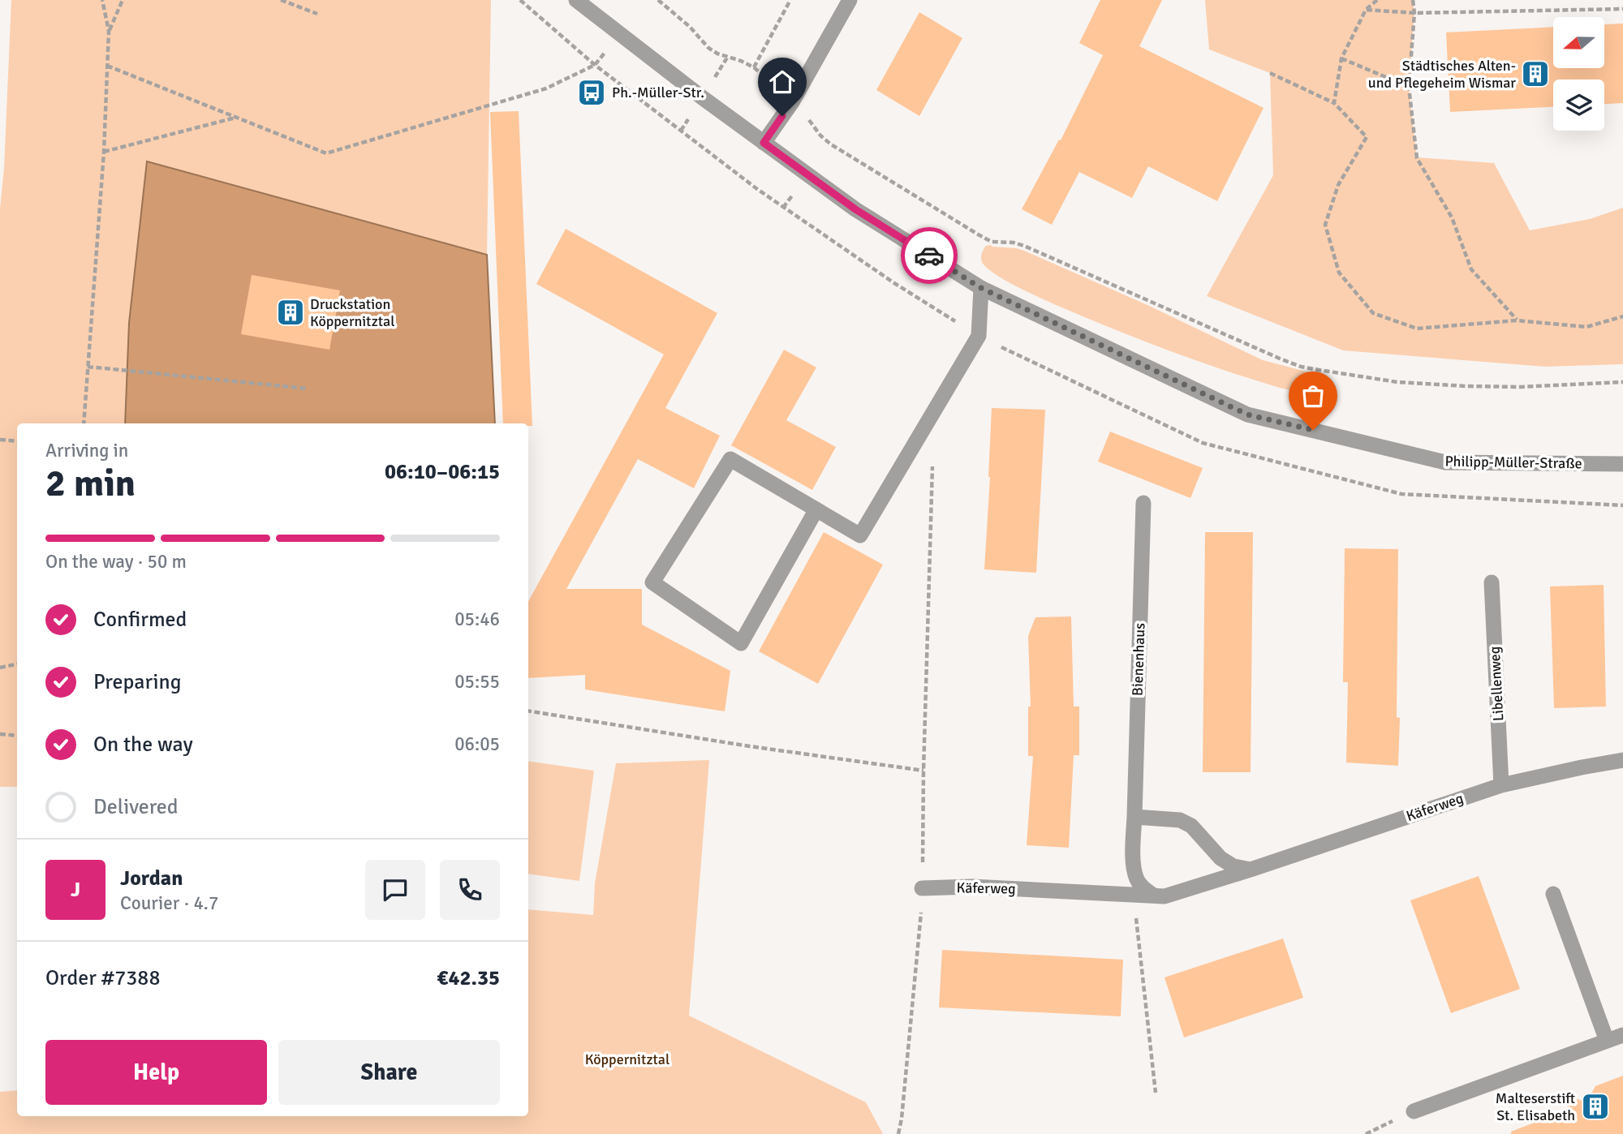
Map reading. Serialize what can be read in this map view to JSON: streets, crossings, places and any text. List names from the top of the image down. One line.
{"streets":{"street":["Philipp-Müller-Straße","Bienenhaus","Libellenweg","Käferweg"]},"crossings":[["Libellenweg","Käferweg"]],"parks":["Köppernitztal"],"places":{"building":["Städtisches Alten- und Pflegeheim Wismar","Druckstation Köppernitztal","Malteserstift St. Elisabeth"],"bus stop":["Ph.-Müller-Str."]},"north":"left","page":{"heading":["2 min","Arriving in","06:10–06:15"],"panel":["Jordan","Courier · 4.7","Order #7388","€42.35"],"bar":"On the way · 50 m","list":[["Confirmed","05:46"],["Preparing","05:55"],["On the way","06:05"],"Delivered"],"round":"J","buttons":["Help","Share"]}}
